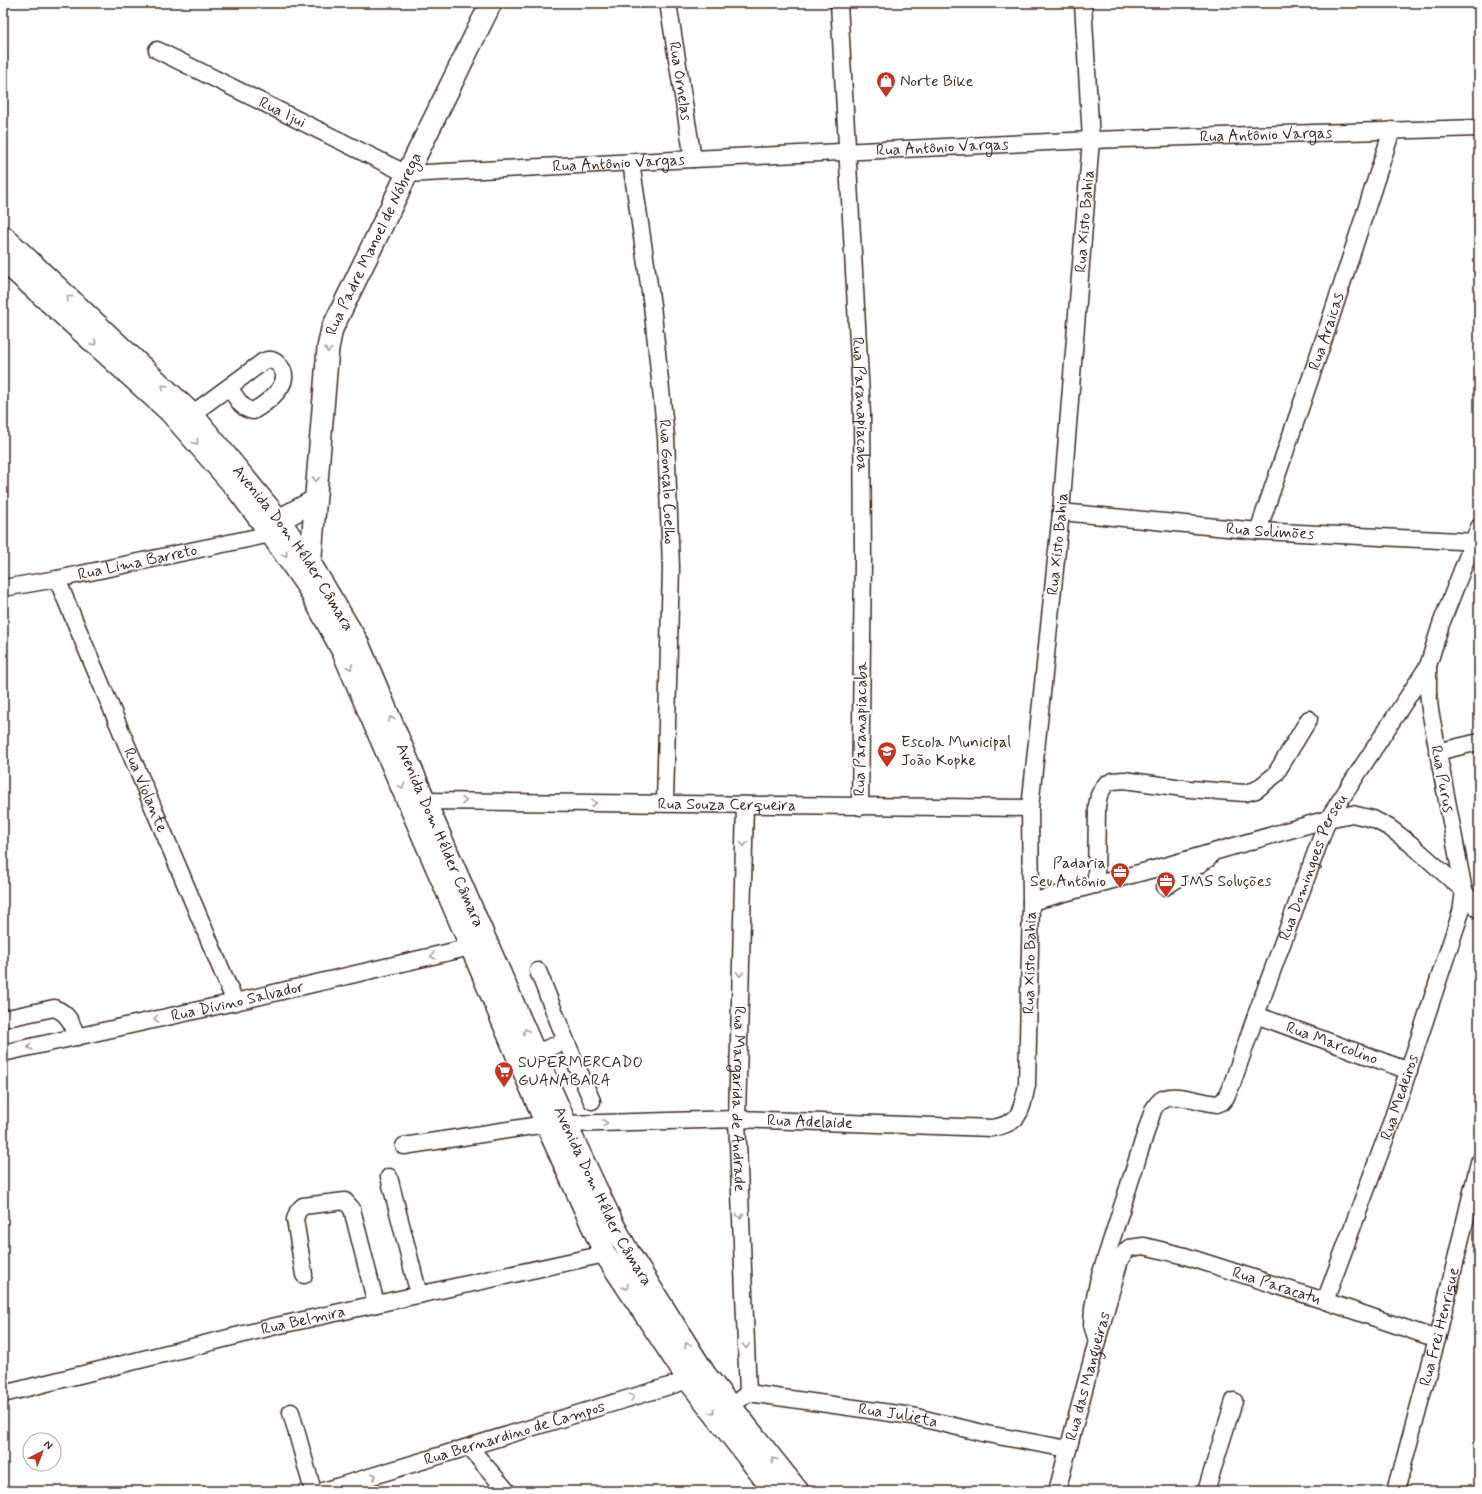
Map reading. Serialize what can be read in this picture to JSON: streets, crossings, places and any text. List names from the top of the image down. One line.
{"streets":{"main road":["Rua Padre Manoel de Nóbrega","Avenida Dom Hélder Câmara"],"street":["Rua Ornelas","Rua Ijui","Rua Antônio Vargas","Rua Xisto Bahia","Rua Araicas","Rua Paranapiacaba","Rua Gonçalo Coelho","Rua Solimões","Rua Lima Barreto","Rua Purus","Rua Violante","Rua Souza Cerqueira","Rua Domingoes Perseu","Rua Divino Salvador","Rua Marcolino","Rua Medeiros","Rua Margarida de Andrade","Rua Adelaide","Rua Paracatu","Rua Belmira","Rua Frei Henrique","Rua das Mangueiras","Rua Julieta","Rua Bernardino de Campos"]},"crossings":[["Rua Ornelas","Rua Antônio Vargas"],["Rua Ijui","Rua Antônio Vargas"],["Rua Ijui","Rua Padre Manoel de Nóbrega"],["Rua Antônio Vargas","Rua Xisto Bahia"],["Rua Antônio Vargas","Rua Padre Manoel de Nóbrega"],["Rua Antônio Vargas","Rua Araicas"],["Rua Antônio Vargas","Rua Paranapiacaba"],["Rua Antônio Vargas","Rua Gonçalo Coelho"],["Rua Xisto Bahia","Rua Solimões"],["Rua Xisto Bahia","Rua Souza Cerqueira"],["Rua Xisto Bahia","Rua Adelaide"],["Rua Padre Manoel de Nóbrega","Avenida Dom Hélder Câmara"],["Rua Araicas","Rua Solimões"],["Rua Paranapiacaba","Rua Souza Cerqueira"],["Rua Gonçalo Coelho","Rua Souza Cerqueira"],["Avenida Dom Hélder Câmara","Rua Lima Barreto"],["Avenida Dom Hélder Câmara","Rua Souza Cerqueira"],["Avenida Dom Hélder Câmara","Rua Divino Salvador"],["Avenida Dom Hélder Câmara","Rua Adelaide"],["Avenida Dom Hélder Câmara","Rua Belmira"],["Avenida Dom Hélder Câmara","Rua Bernardino de Campos"],["Rua Lima Barreto","Rua Violante"],["Rua Purus","Rua Domingoes Perseu"],["Rua Purus","Rua Medeiros"],["Rua Violante","Rua Divino Salvador"],["Rua Souza Cerqueira","Rua Margarida de Andrade"],["Rua Domingoes Perseu","Rua Marcolino"],["Rua Domingoes Perseu","Rua das Mangueiras"],["Rua Marcolino","Rua Medeiros"],["Rua Medeiros","Rua Paracatu"],["Rua Margarida de Andrade","Rua Adelaide"],["Rua Margarida de Andrade","Rua Julieta"],["Rua Paracatu","Rua Frei Henrique"],["Rua Paracatu","Rua das Mangueiras"],["Rua das Mangueiras","Rua Julieta"]],"one_way":["Rua Padre Manoel de Nóbrega","Rua Souza Cerqueira","Rua Divino Salvador","Rua Margarida de Andrade","Rua Bernardino de Campos"],"places":{"shop":["Norte Bike"],"school or university":["Escola Municipal João Kopke"],"office":["Padaria Seu Antônio","JMS Soluções"],"supermarket":["SUPERMERCADO GUANABARA"]},"north":"top right"}
